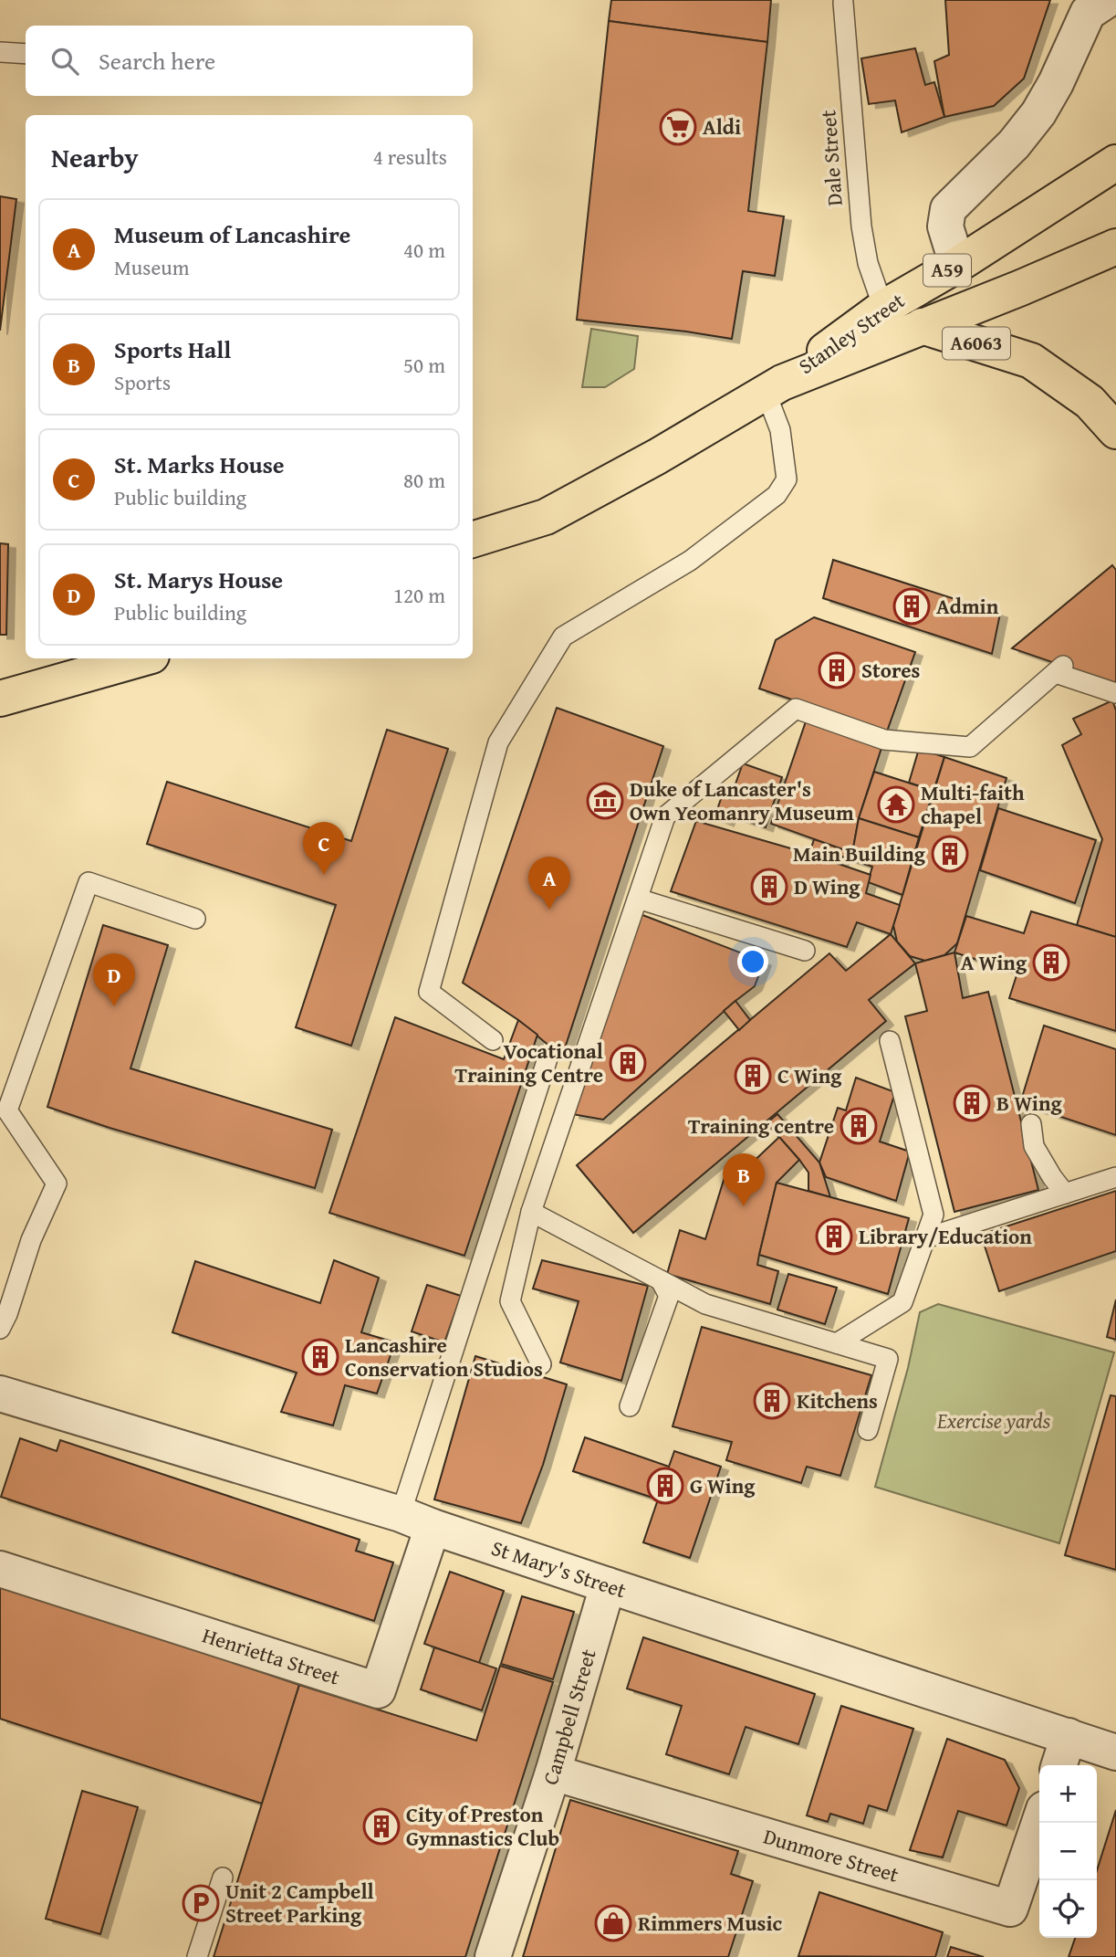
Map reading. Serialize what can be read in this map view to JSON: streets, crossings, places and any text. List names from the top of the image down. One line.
{"streets":{"main road":["A59","Stanley Street","A6063"],"street":["St Mary's Street","Henrietta Street","Campbell Street","Dunmore Street"],"lane":["Dale Street"]},"crossings":[["Dale Street","Stanley Street"],["Stanley Street","A6063"],["St Mary's Street","Henrietta Street"],["St Mary's Street","Campbell Street"],["Campbell Street","Dunmore Street"]],"parks":["Exercise yards"],"places":{"supermarket":["Aldi"],"building":["Admin","Stores","Main Building","D Wing","A Wing","Vocational Training Centre","C Wing","B Wing","Training centre","Library/Education","Lancashire Conservation Studios","Kitchens","G Wing","City of Preston Gymnastics Club"],"museum":["Duke of Lancaster's Own Yeomanry Museum"],"temple":["Multi-faith chapel"],"parking":["Unit 2 Campbell Street Parking"],"shop":["Rimmers Music"]},"page":{"search":"Search here","heading":["Nearby","4 results"],"list":[{"mark":"A","name":"Museum of Lancashire","note":"Museum","value":"40 m"},{"mark":"B","name":"Sports Hall","note":"Sports","value":"50 m"},{"mark":"C","name":"St. Marks House","note":"Public building","value":"80 m"},{"mark":"D","name":"St. Marys House","note":"Public building","value":"120 m"}],"pins":["C","A","D","B"],"map_buttons":["+","−"]}}
